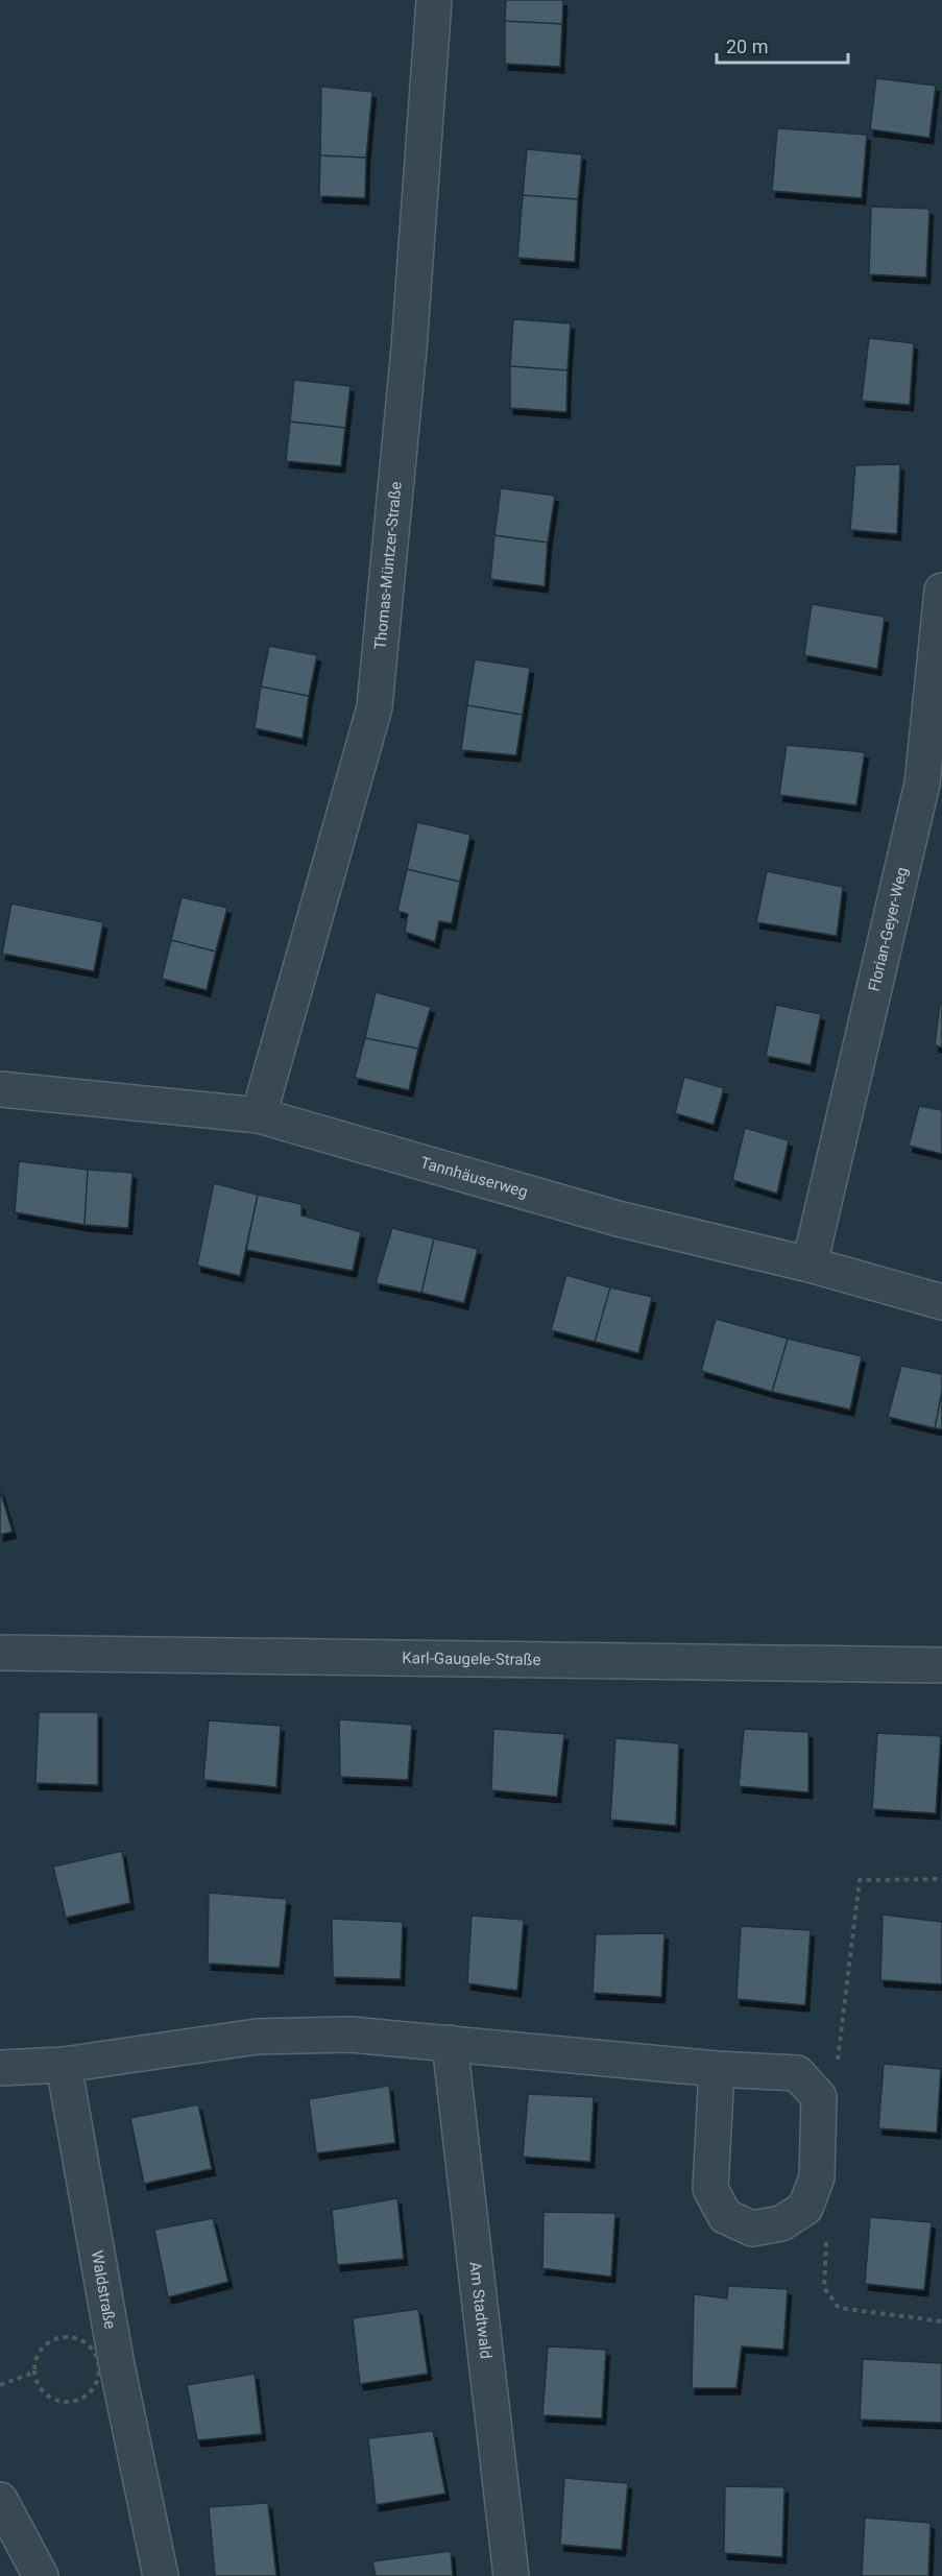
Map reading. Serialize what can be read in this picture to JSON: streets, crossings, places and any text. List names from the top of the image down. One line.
{"streets":{"street":["Thomas-Müntzer-Straße","Florian-Geyer-Weg","Tannhäuserweg","Karl-Gaugele-Straße","Waldstraße","Am Stadtwald"]},"crossings":[["Thomas-Müntzer-Straße","Tannhäuserweg"],["Florian-Geyer-Weg","Tannhäuserweg"]],"scale_bar":"20 m"}
